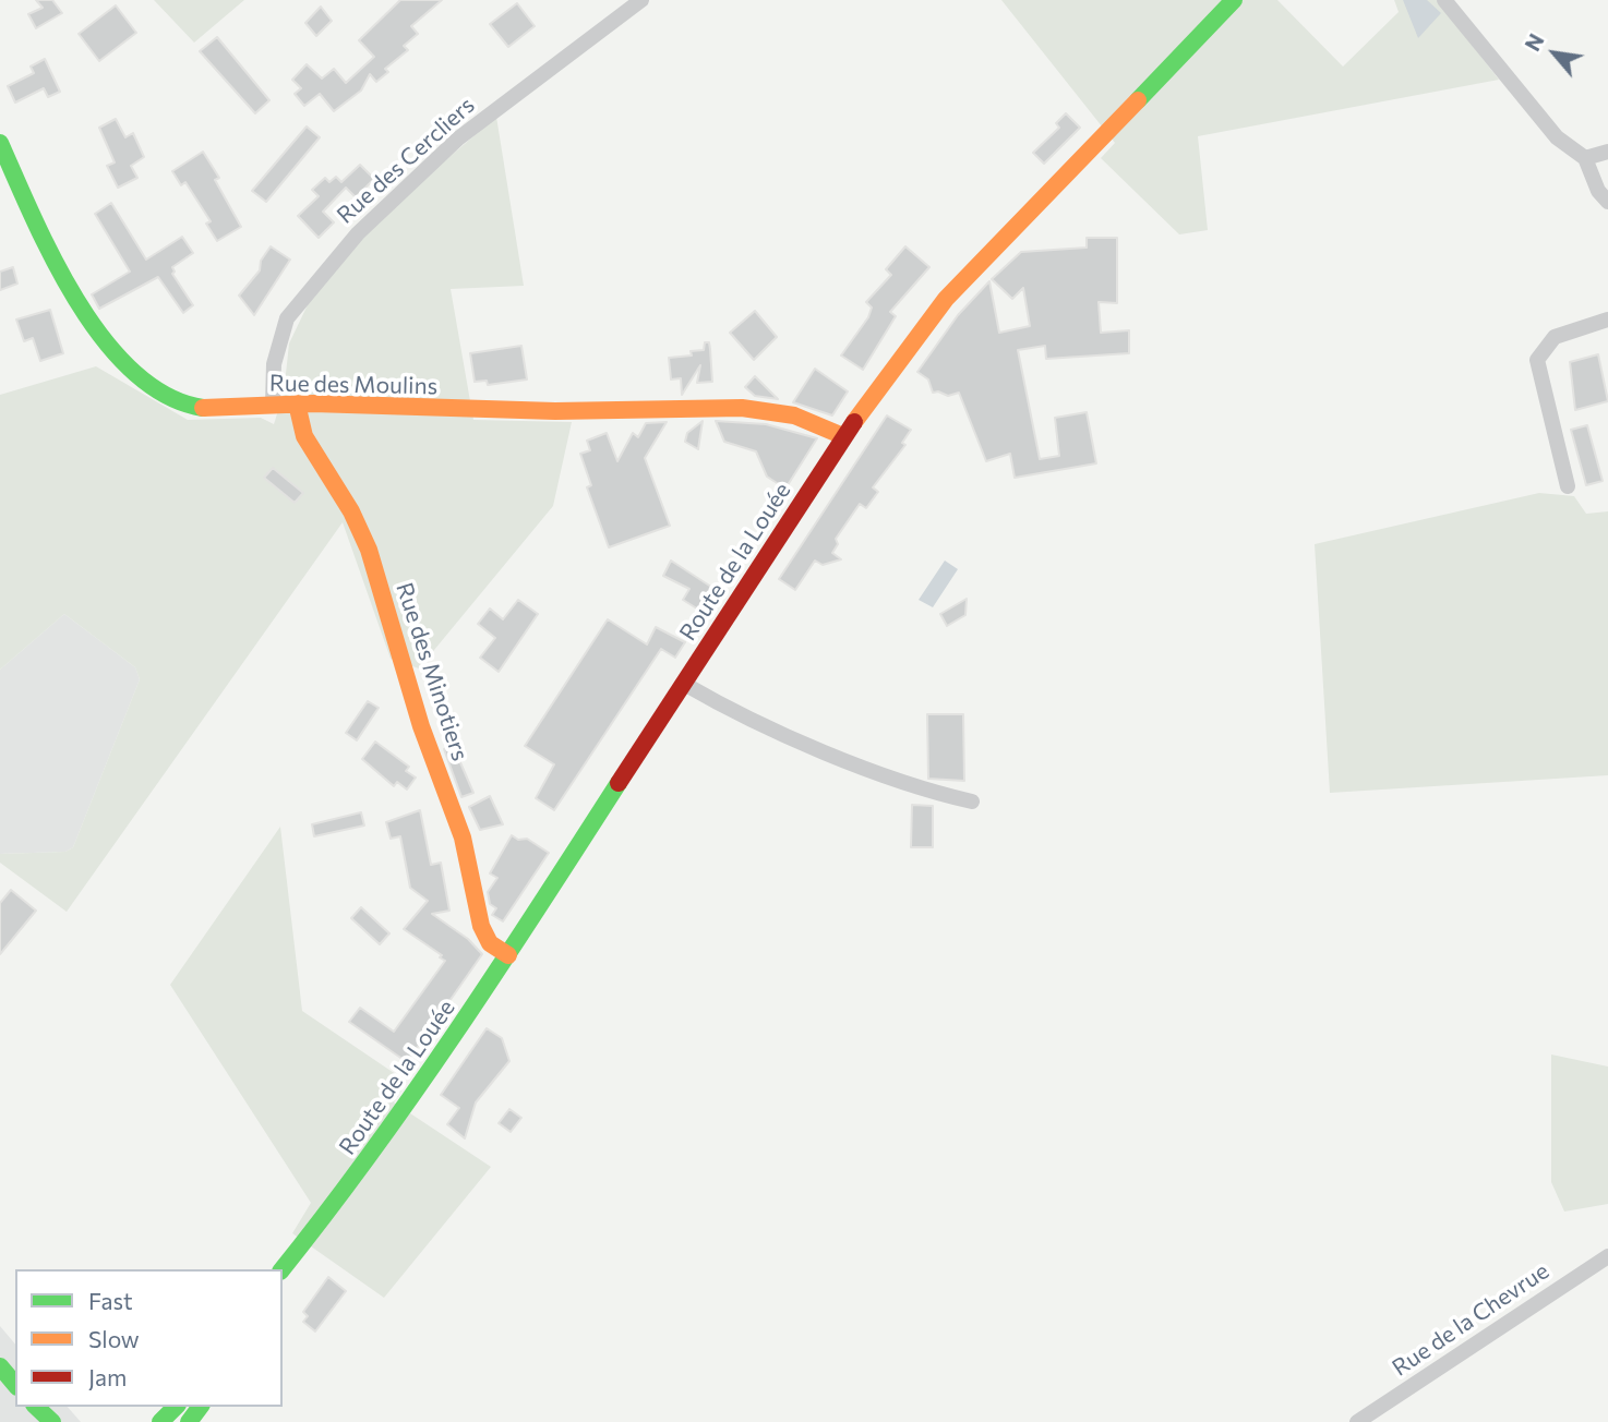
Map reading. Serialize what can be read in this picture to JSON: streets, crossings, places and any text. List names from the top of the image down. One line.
{"streets":{"main road":["Rue des Moulins","Route de la Louée","Rue des Minotiers"],"street":["Rue des Cercliers","Rue de la Chevrue"]},"crossings":[["Rue des Cercliers","Rue des Moulins"],["Rue des Moulins","Route de la Louée"],["Rue des Moulins","Rue des Minotiers"],["Route de la Louée","Rue des Minotiers"]],"legend":["Fast","Slow","Jam"],"north":"top left"}
